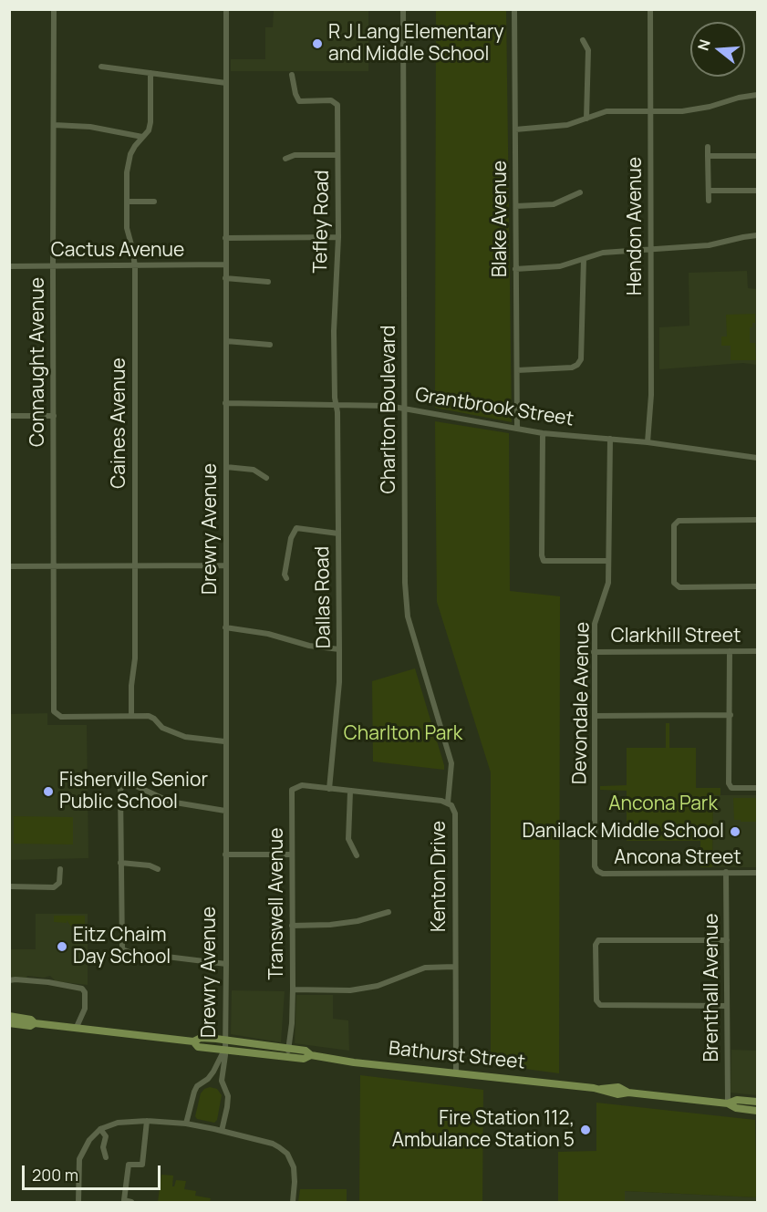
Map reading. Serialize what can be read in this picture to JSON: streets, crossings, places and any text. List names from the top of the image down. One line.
{"streets":{"main road":["Bathurst Street"],"street":["Blake Avenue","Tefley Road","Hendon Avenue","Cactus Avenue","Connaught Avenue","Grantbrook Street","Charlton Boulevard","Caines Avenue","Drewry Avenue","Dallas Road","Clarkhill Street","Devondale Avenue","Ancona Street","Kenton Drive","Transwell Avenue","Brenthall Avenue"]},"crossings":[["Blake Avenue","Grantbrook Street"],["Tefley Road","Grantbrook Street"],["Tefley Road","Dallas Road"],["Hendon Avenue","Grantbrook Street"],["Cactus Avenue","Connaught Avenue"],["Cactus Avenue","Caines Avenue"],["Cactus Avenue","Drewry Avenue"],["Connaught Avenue","Caines Avenue"],["Grantbrook Street","Charlton Boulevard"],["Grantbrook Street","Drewry Avenue"],["Grantbrook Street","Dallas Road"],["Grantbrook Street","Devondale Avenue"],["Charlton Boulevard","Kenton Drive"],["Drewry Avenue","Bathurst Street"],["Dallas Road","Kenton Drive"],["Dallas Road","Transwell Avenue"],["Clarkhill Street","Devondale Avenue"],["Devondale Avenue","Ancona Street"],["Ancona Street","Brenthall Avenue"],["Kenton Drive","Transwell Avenue"],["Kenton Drive","Bathurst Street"],["Transwell Avenue","Bathurst Street"],["Brenthall Avenue","Bathurst Street"]],"parks":["Charlton Park","Ancona Park"],"places":["R J Lang Elementary and Middle School","Fisherville Senior Public School","Danilack Middle School","Eitz Chaim Day School","Fire Station 112, Ambulance Station 5"],"scale_bar":"200 m","north":"left"}
